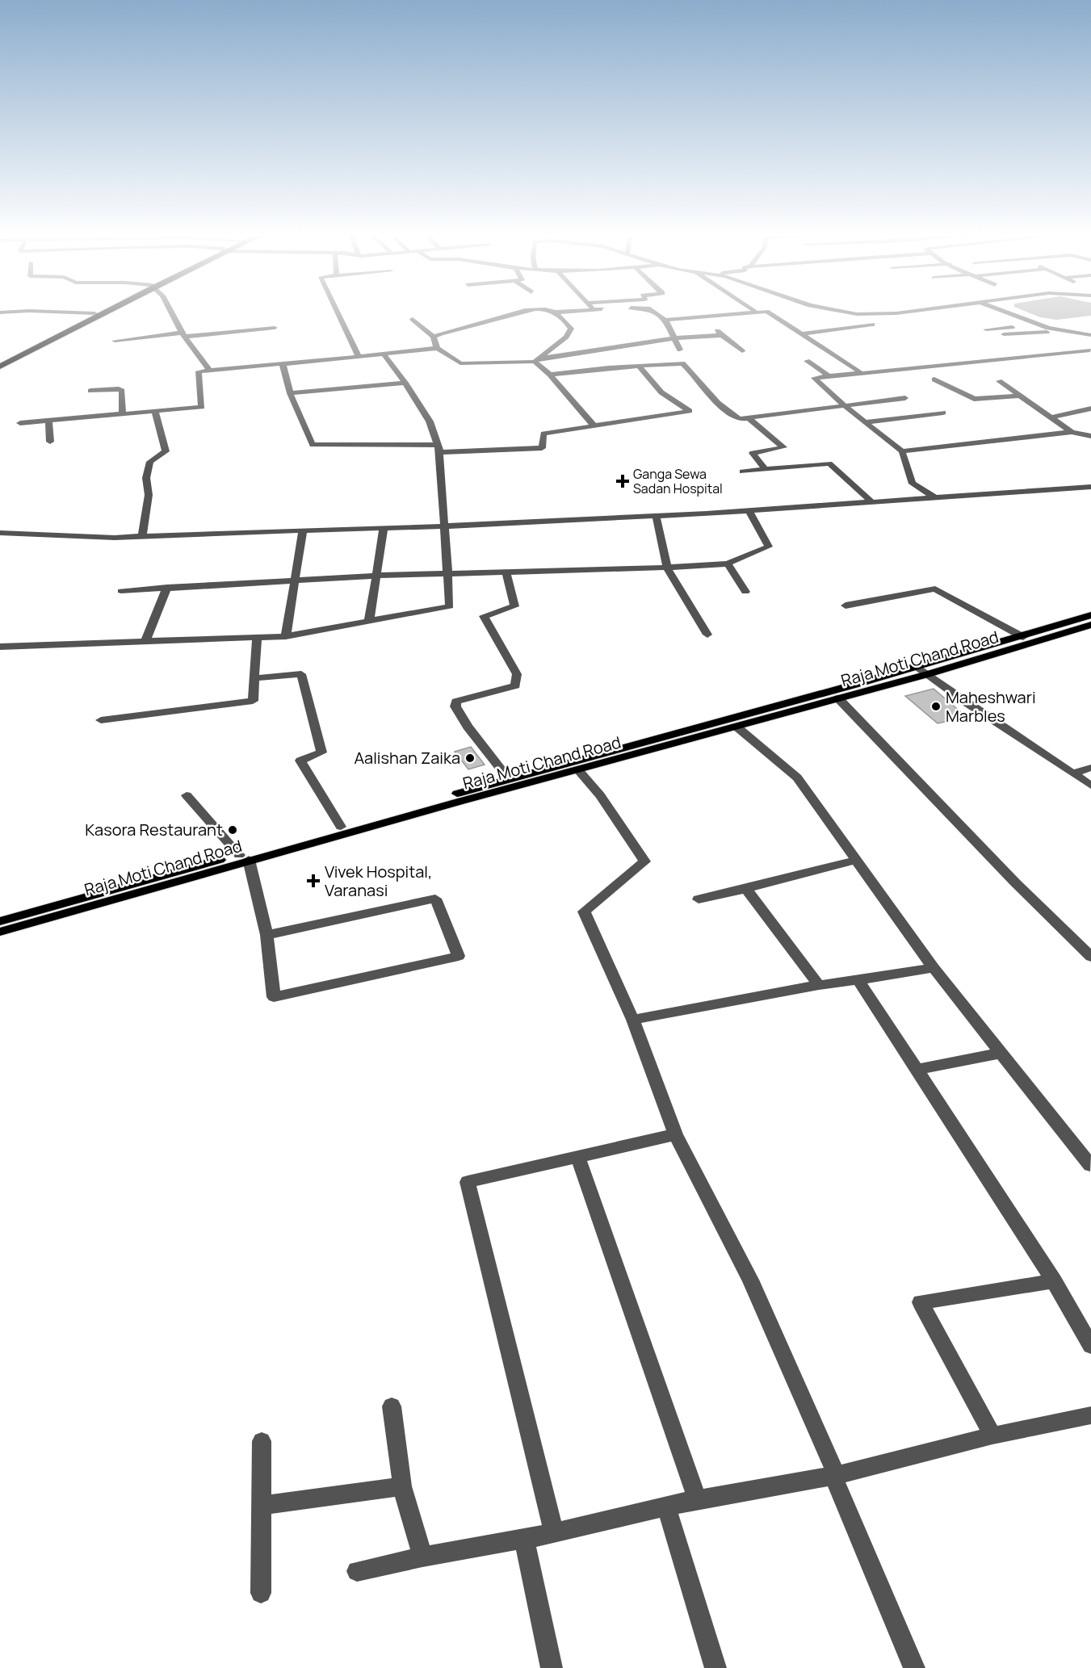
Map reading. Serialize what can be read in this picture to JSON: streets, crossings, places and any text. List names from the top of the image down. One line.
{"streets":{"main road":["Raja Moti Chand Road"]},"places":{"health":["Ganga Sewa Sadan Hospital","Vivek Hospital, Varanasi"],"other":["Maheshwari Marbles","Aalishan Zaika","Kasora Restaurant"]}}
